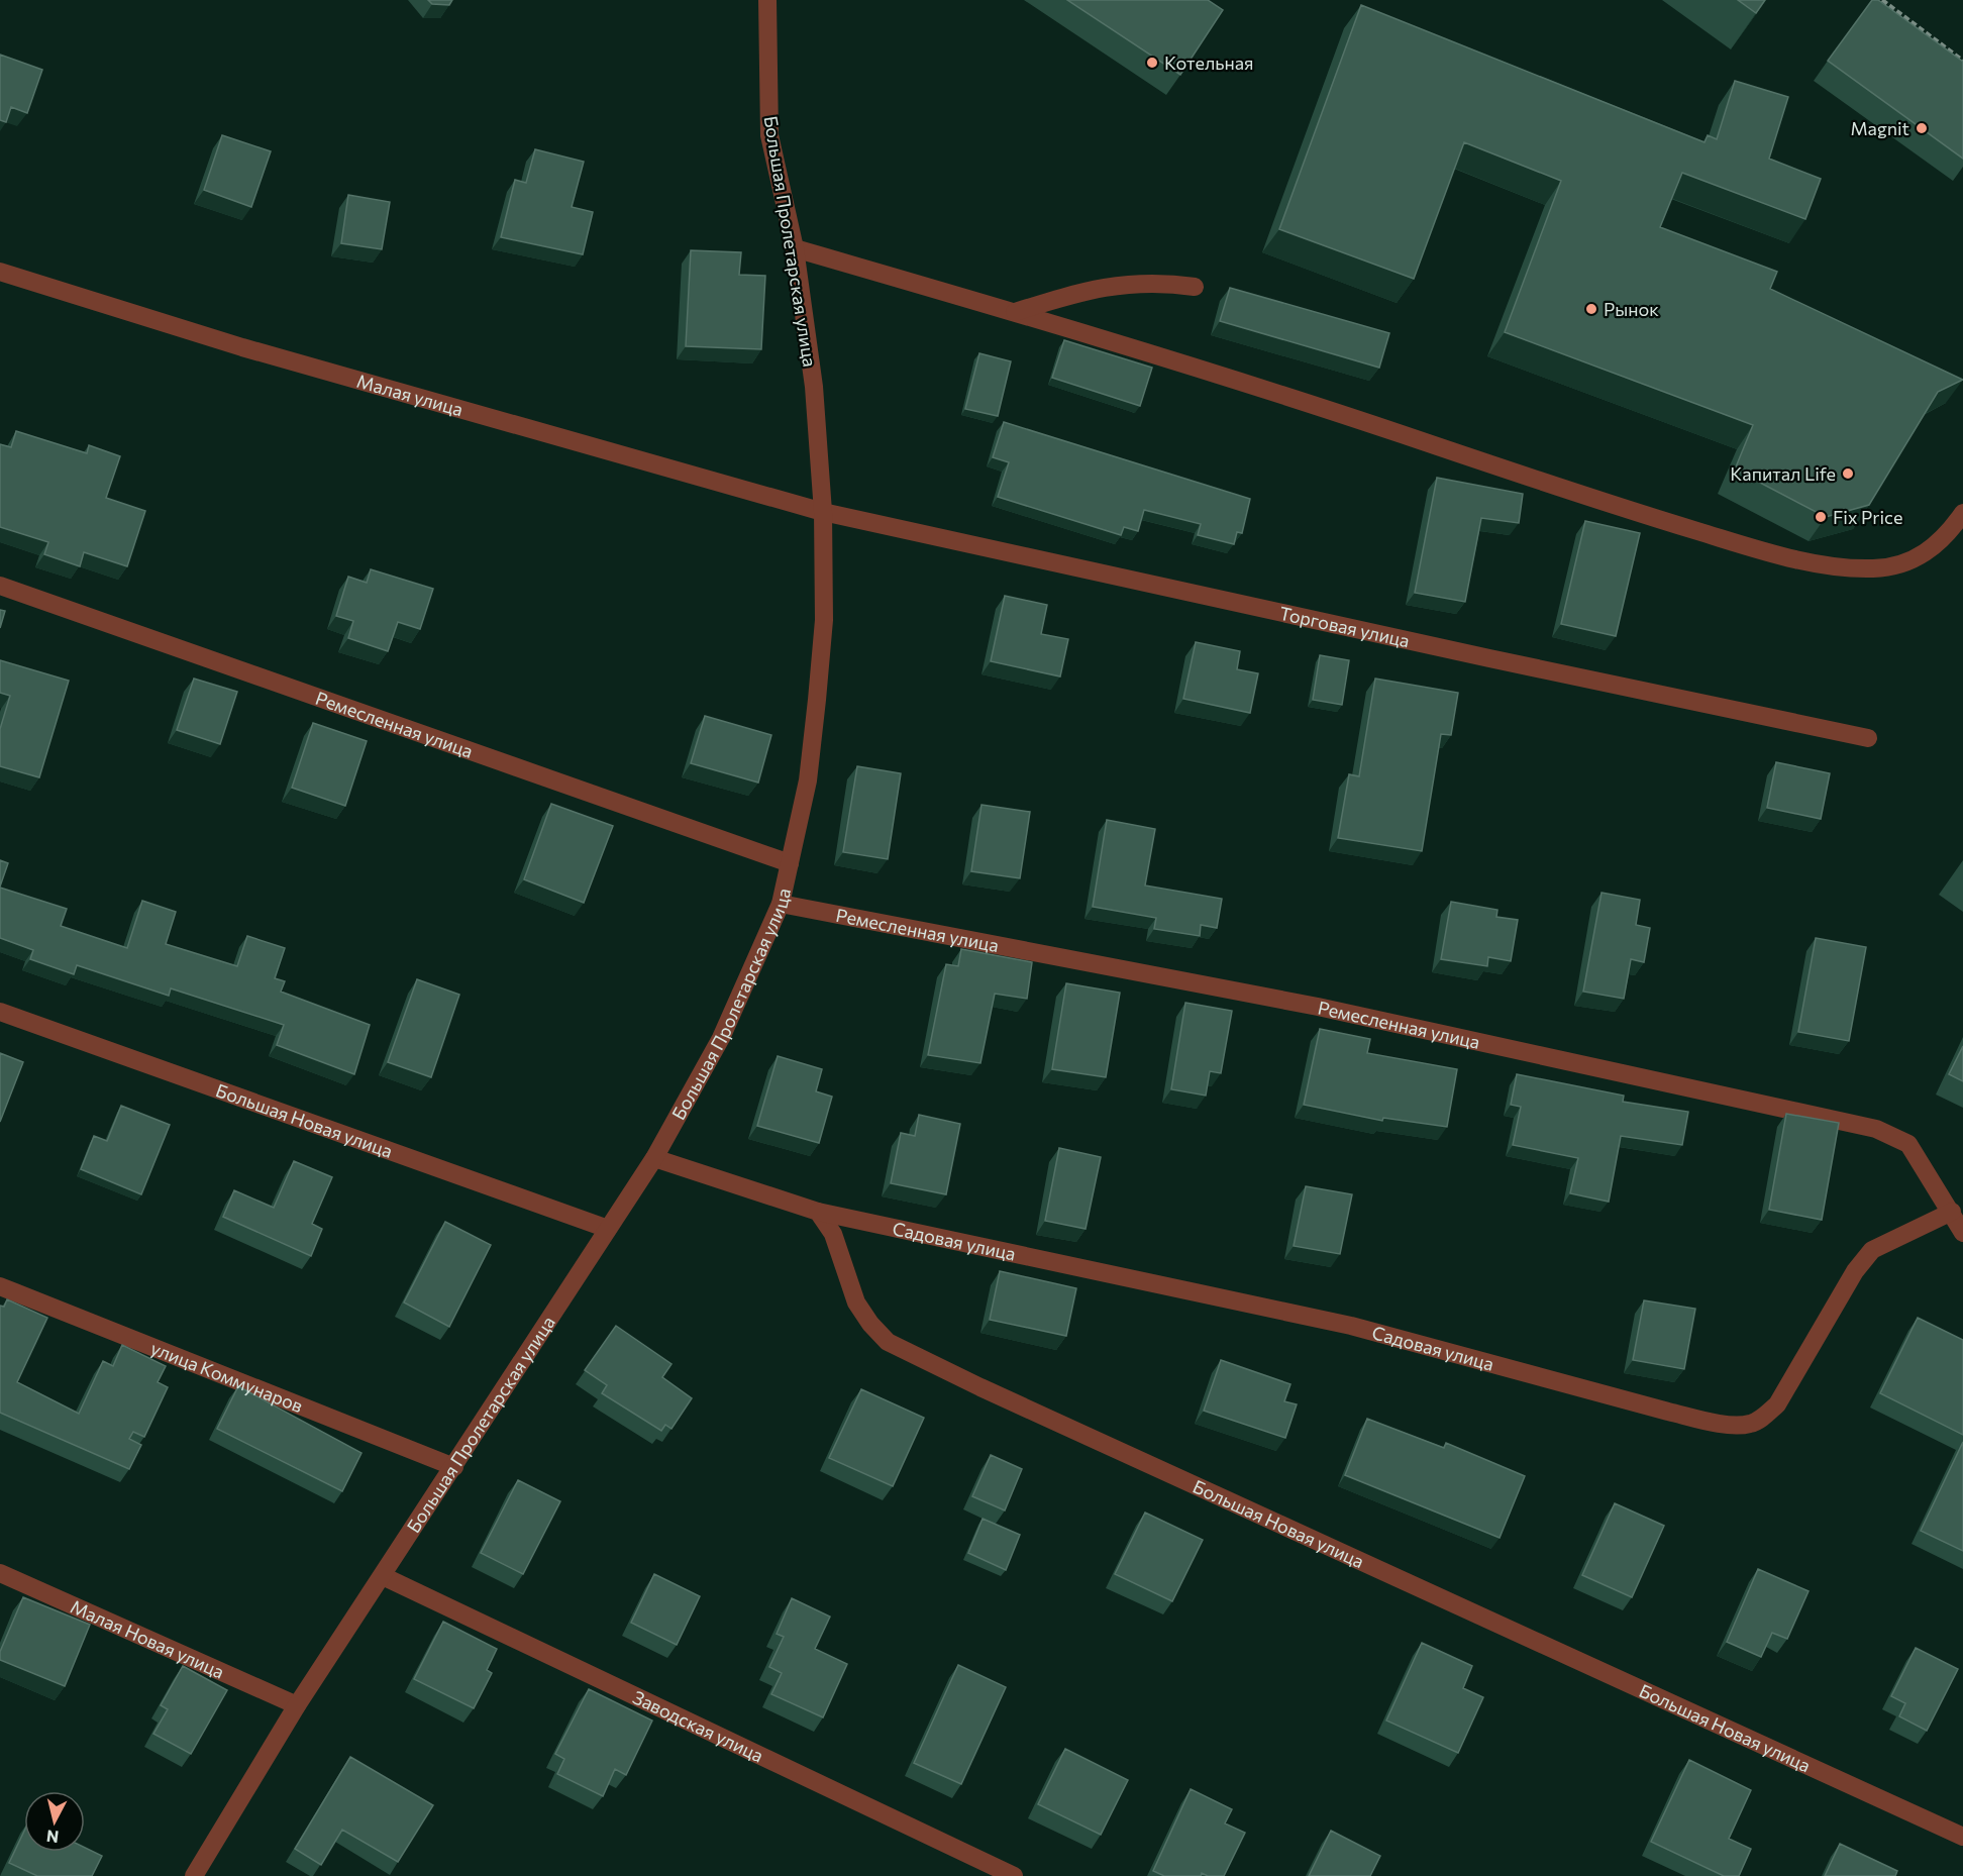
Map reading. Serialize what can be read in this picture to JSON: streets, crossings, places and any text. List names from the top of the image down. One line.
{"streets":{"street":["Большая Пролетарская улица","Малая улица","Торговая улица","Ремесленная улица","Большая Новая улица","Садовая улица","улица Коммунаров","Малая Новая улица","Заводская улица"]},"crossings":[["Большая Пролетарская улица","Малая улица"],["Большая Пролетарская улица","Торговая улица"],["Большая Пролетарская улица","Ремесленная улица"],["Большая Пролетарская улица","Большая Новая улица"],["Большая Пролетарская улица","улица Коммунаров"],["Большая Пролетарская улица","Малая Новая улица"],["Большая Пролетарская улица","Заводская улица"],["Малая улица","Торговая улица"],["Ремесленная улица","Садовая улица"],["Большая Новая улица","Садовая улица"]],"places":["Котельная","Magnit","Рынок","Капитал Life","Fix Price"],"north":"bottom"}
